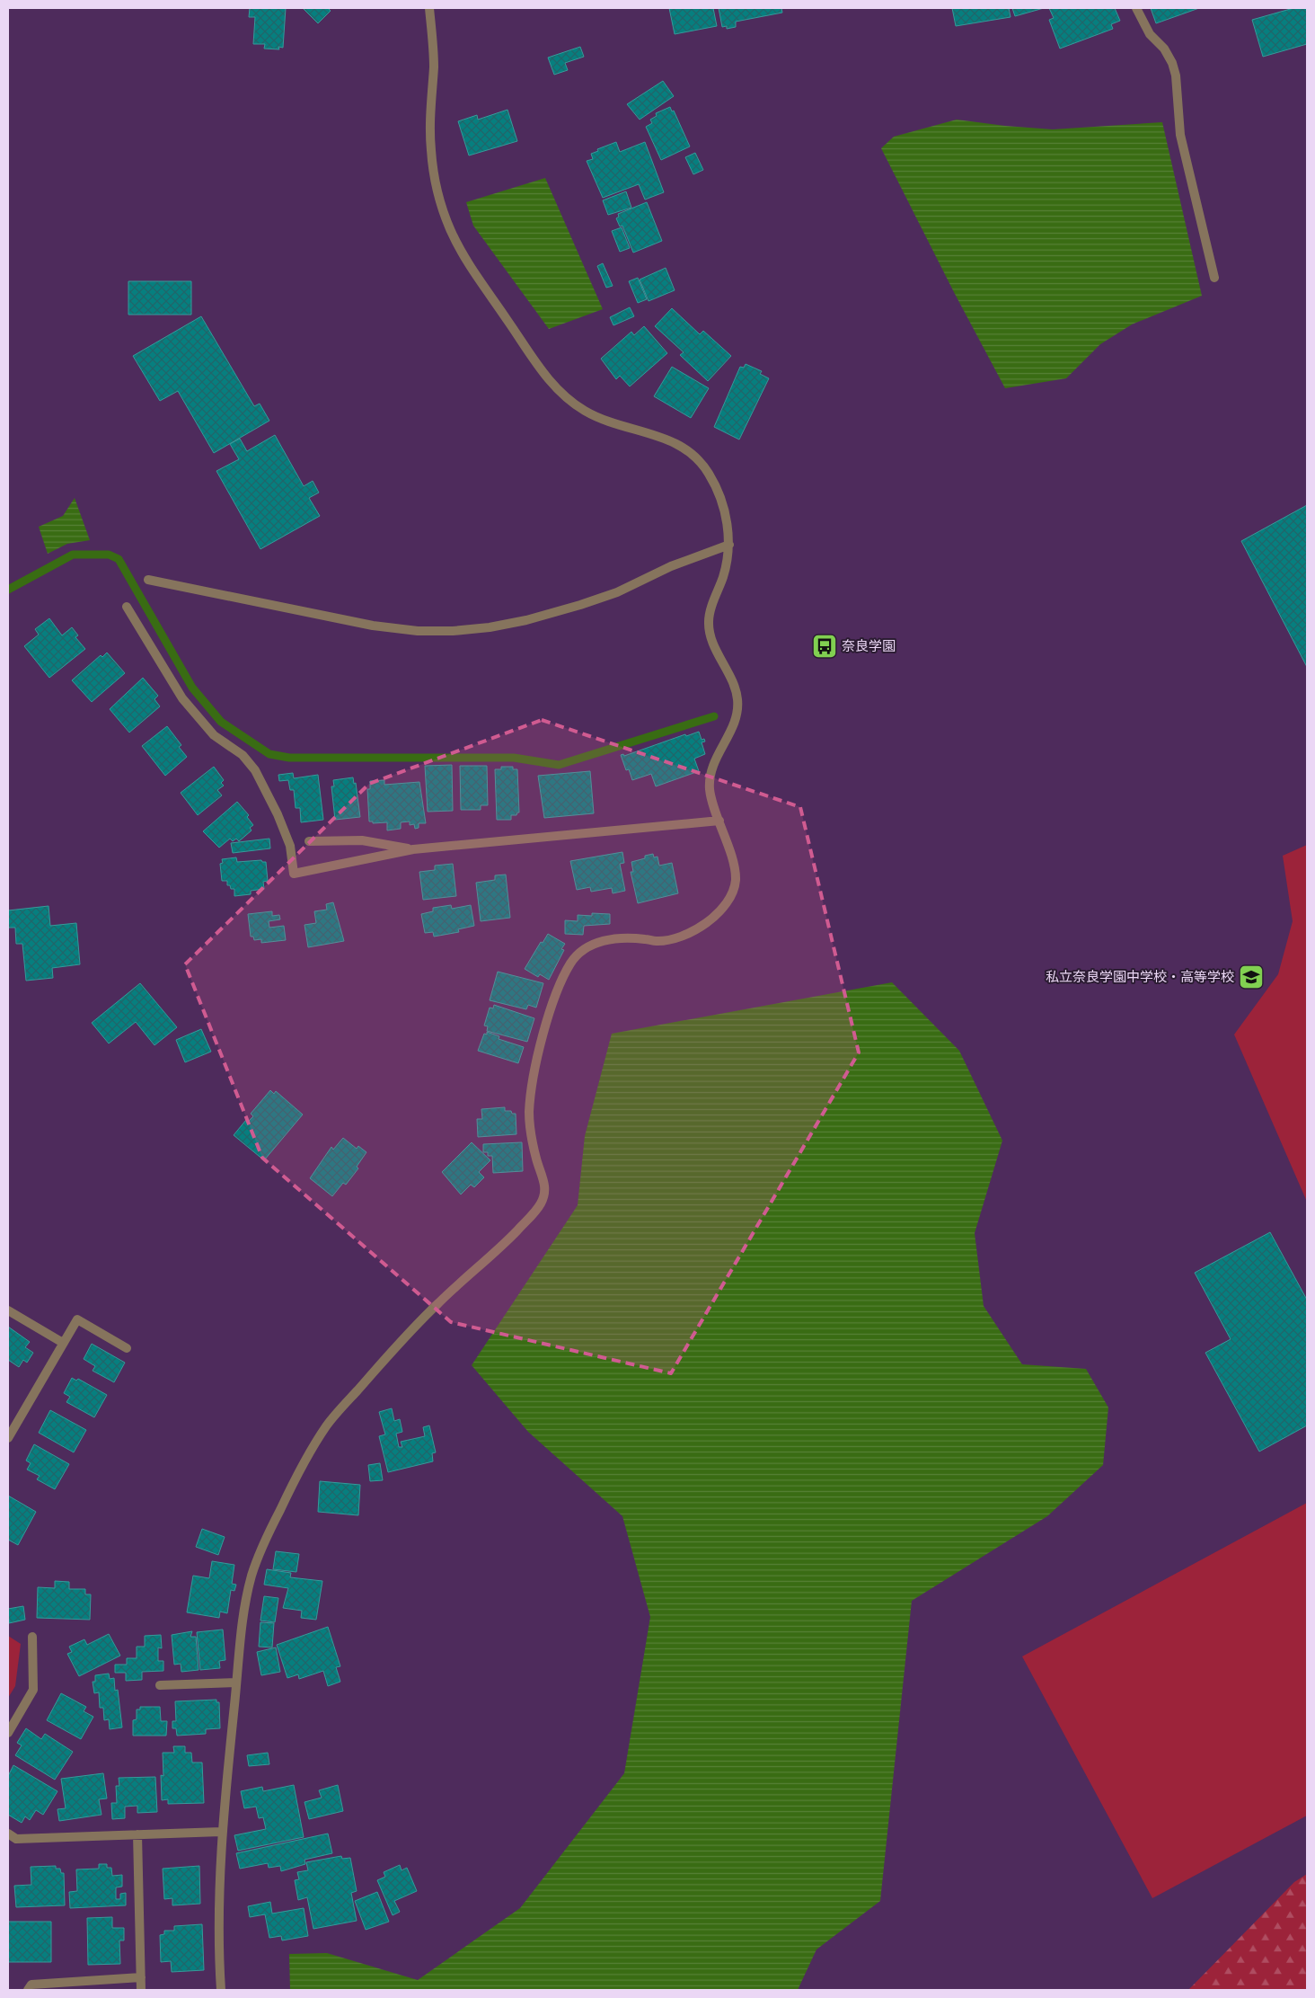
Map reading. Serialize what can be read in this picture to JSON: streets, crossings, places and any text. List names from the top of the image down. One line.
{"places":{"bus stop":["奈良学園"],"school or university":["私立奈良学園中学校・高等学校"]}}
